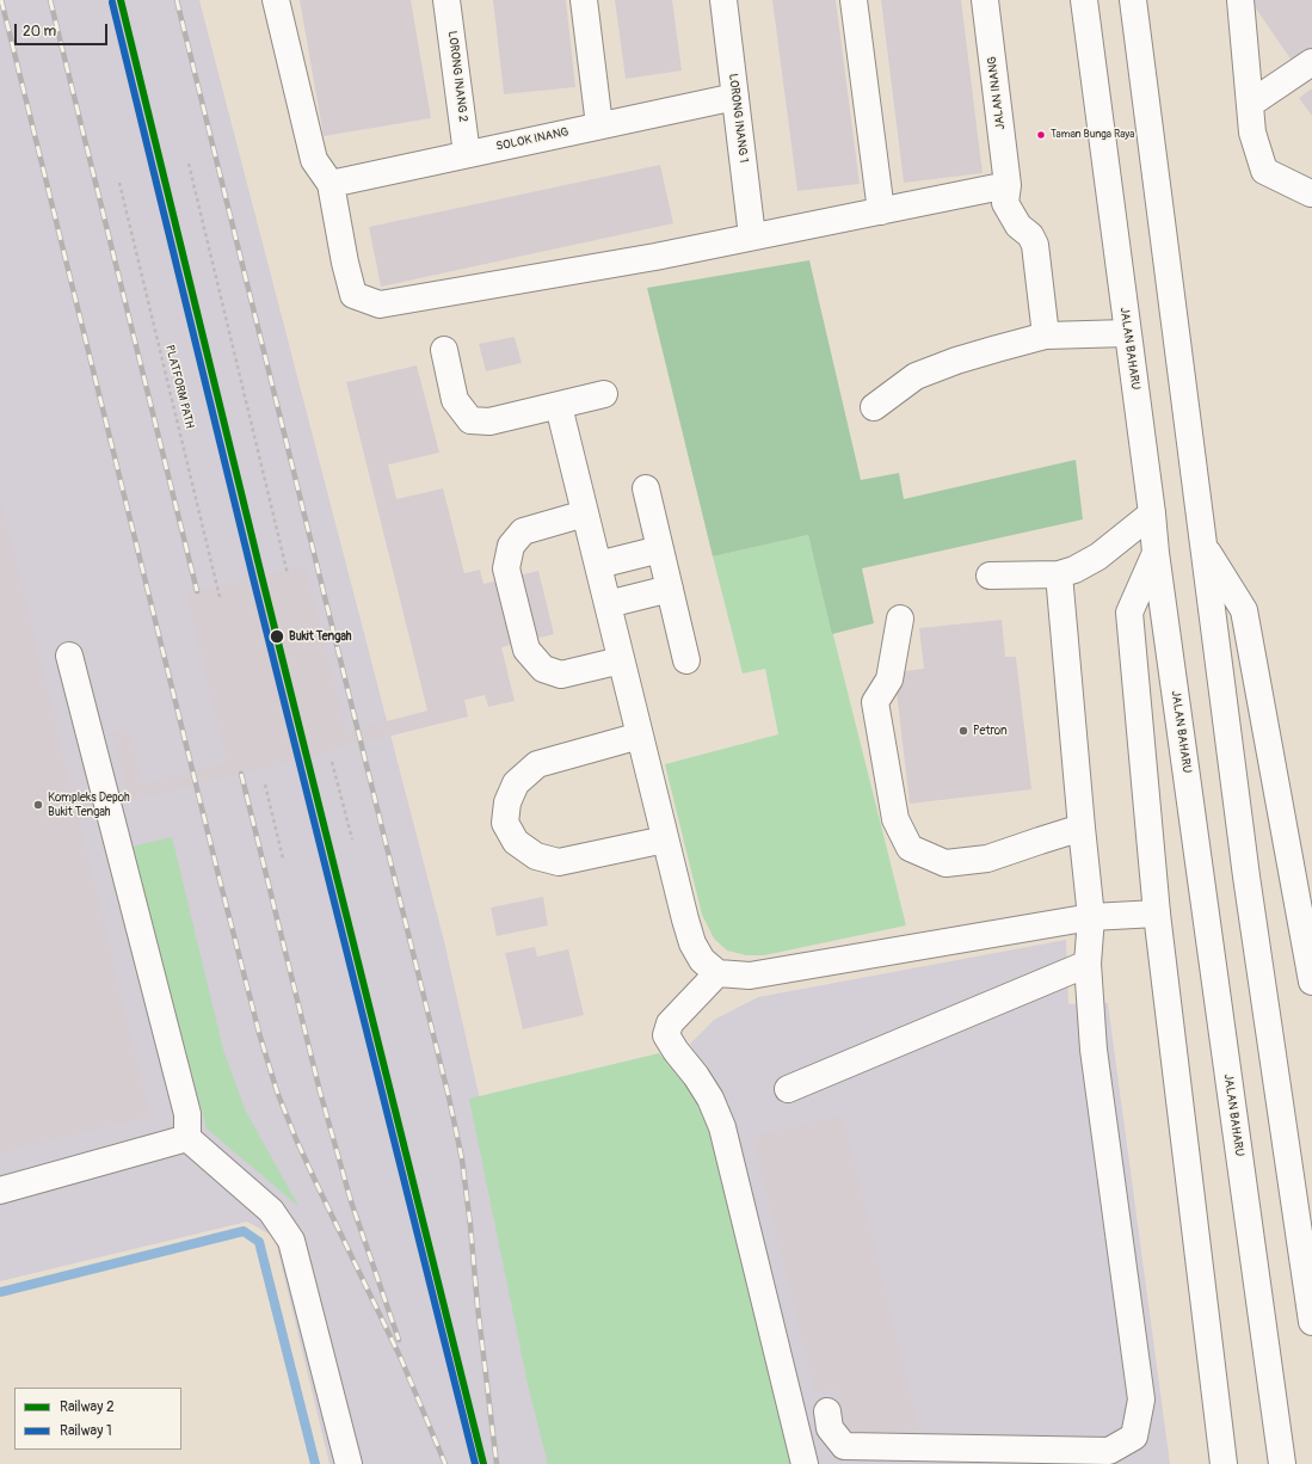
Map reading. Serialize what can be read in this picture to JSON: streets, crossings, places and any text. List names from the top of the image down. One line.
{"streets":{"main road":["LORONG INANG 2","JALAN INANG","LORONG INANG 1","SOLOK INANG","JALAN BAHARU"],"path":["PLATFORM PATH"]},"crossings":[["LORONG INANG 2","SOLOK INANG"],["LORONG INANG 1","SOLOK INANG"]],"places":["Taman Bunga Raya","Bukit Tengah","Petron","Kompleks Depoh Bukit Tengah"],"lines":["rail line 2","rail line 1"],"legend":["Railway 2","Railway 1"],"scale_bar":"20 m"}
